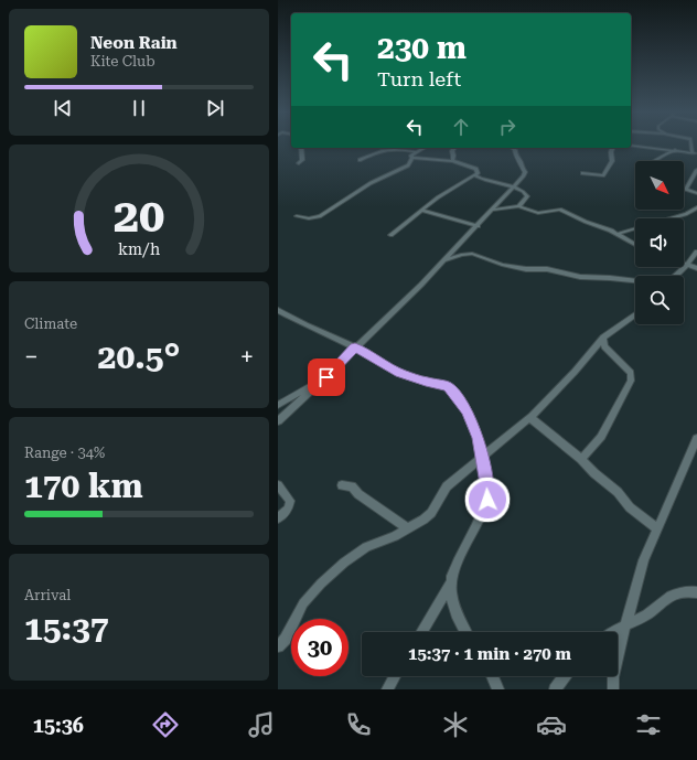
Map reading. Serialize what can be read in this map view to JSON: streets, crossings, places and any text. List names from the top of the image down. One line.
{"north":"bottom right","page":{"turn":["230 m","Turn left"],"song":["Neon Rain","Kite Club"],"tile":["Climate",["Range · 34%","170 km"],["Arrival","15:37"]],"heat":["−","20.5°","+"],"limit":"30","trip":"15:37 · 1 min · 270 m","tabs":"15:36","gauge":["20","km/h"]}}
